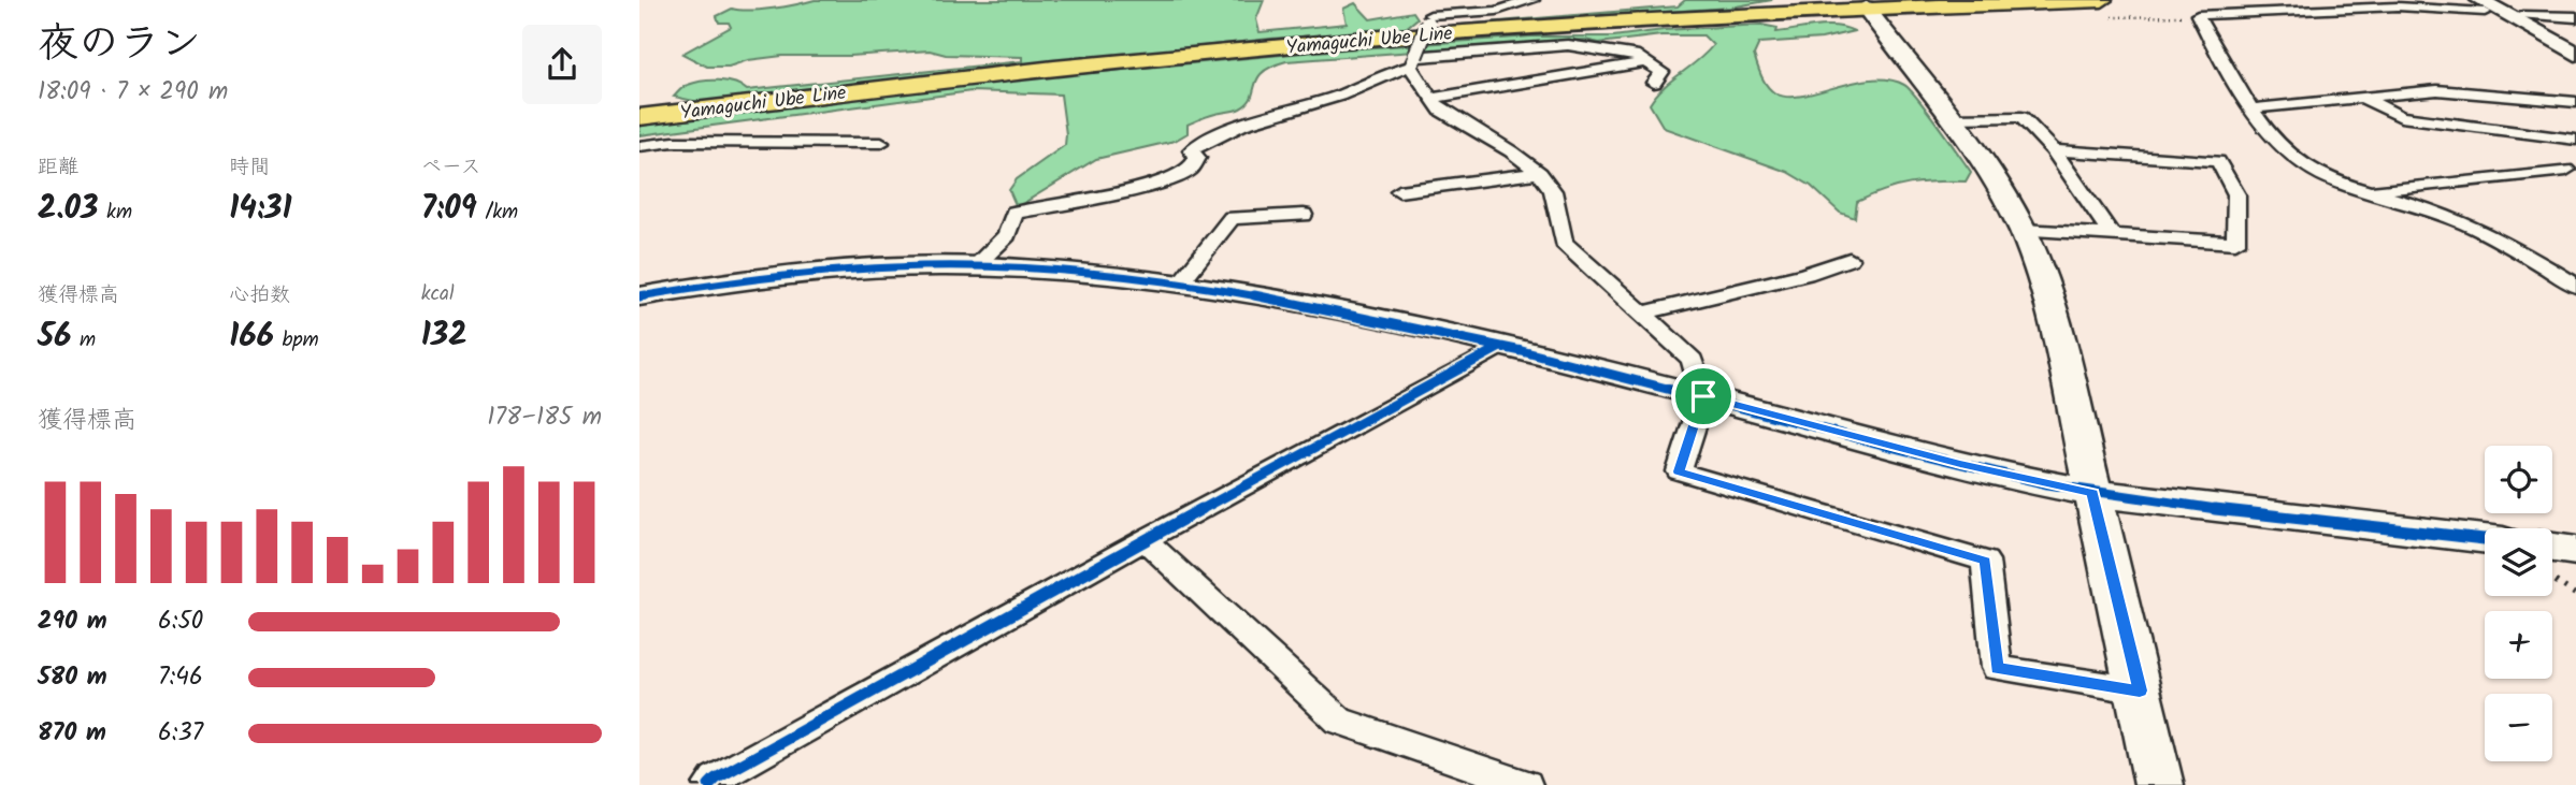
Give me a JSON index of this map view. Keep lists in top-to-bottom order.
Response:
{
  "streets": {
    "main road": ["Yamaguchi Ube Line"]
  },
  "page": {
    "heading": ["夜のラン", "18:09 · 7 × 290 m"],
    "stats": [
      ["距離", "2.03 km"],
      ["時間", "14:31"],
      ["ペース", "7:09 /km"],
      ["獲得標高", "56 m"],
      ["心拍数", "166 bpm"],
      ["kcal", "132"]
    ],
    "chart": ["獲得標高", "178–185 m"],
    "map_buttons": ["+", "−"],
    "list": [
      {
        "name": "290 m",
        "note": "6:50"
      },
      {
        "name": "580 m",
        "note": "7:46"
      },
      {
        "name": "870 m",
        "note": "6:37"
      }
    ]
  }
}
